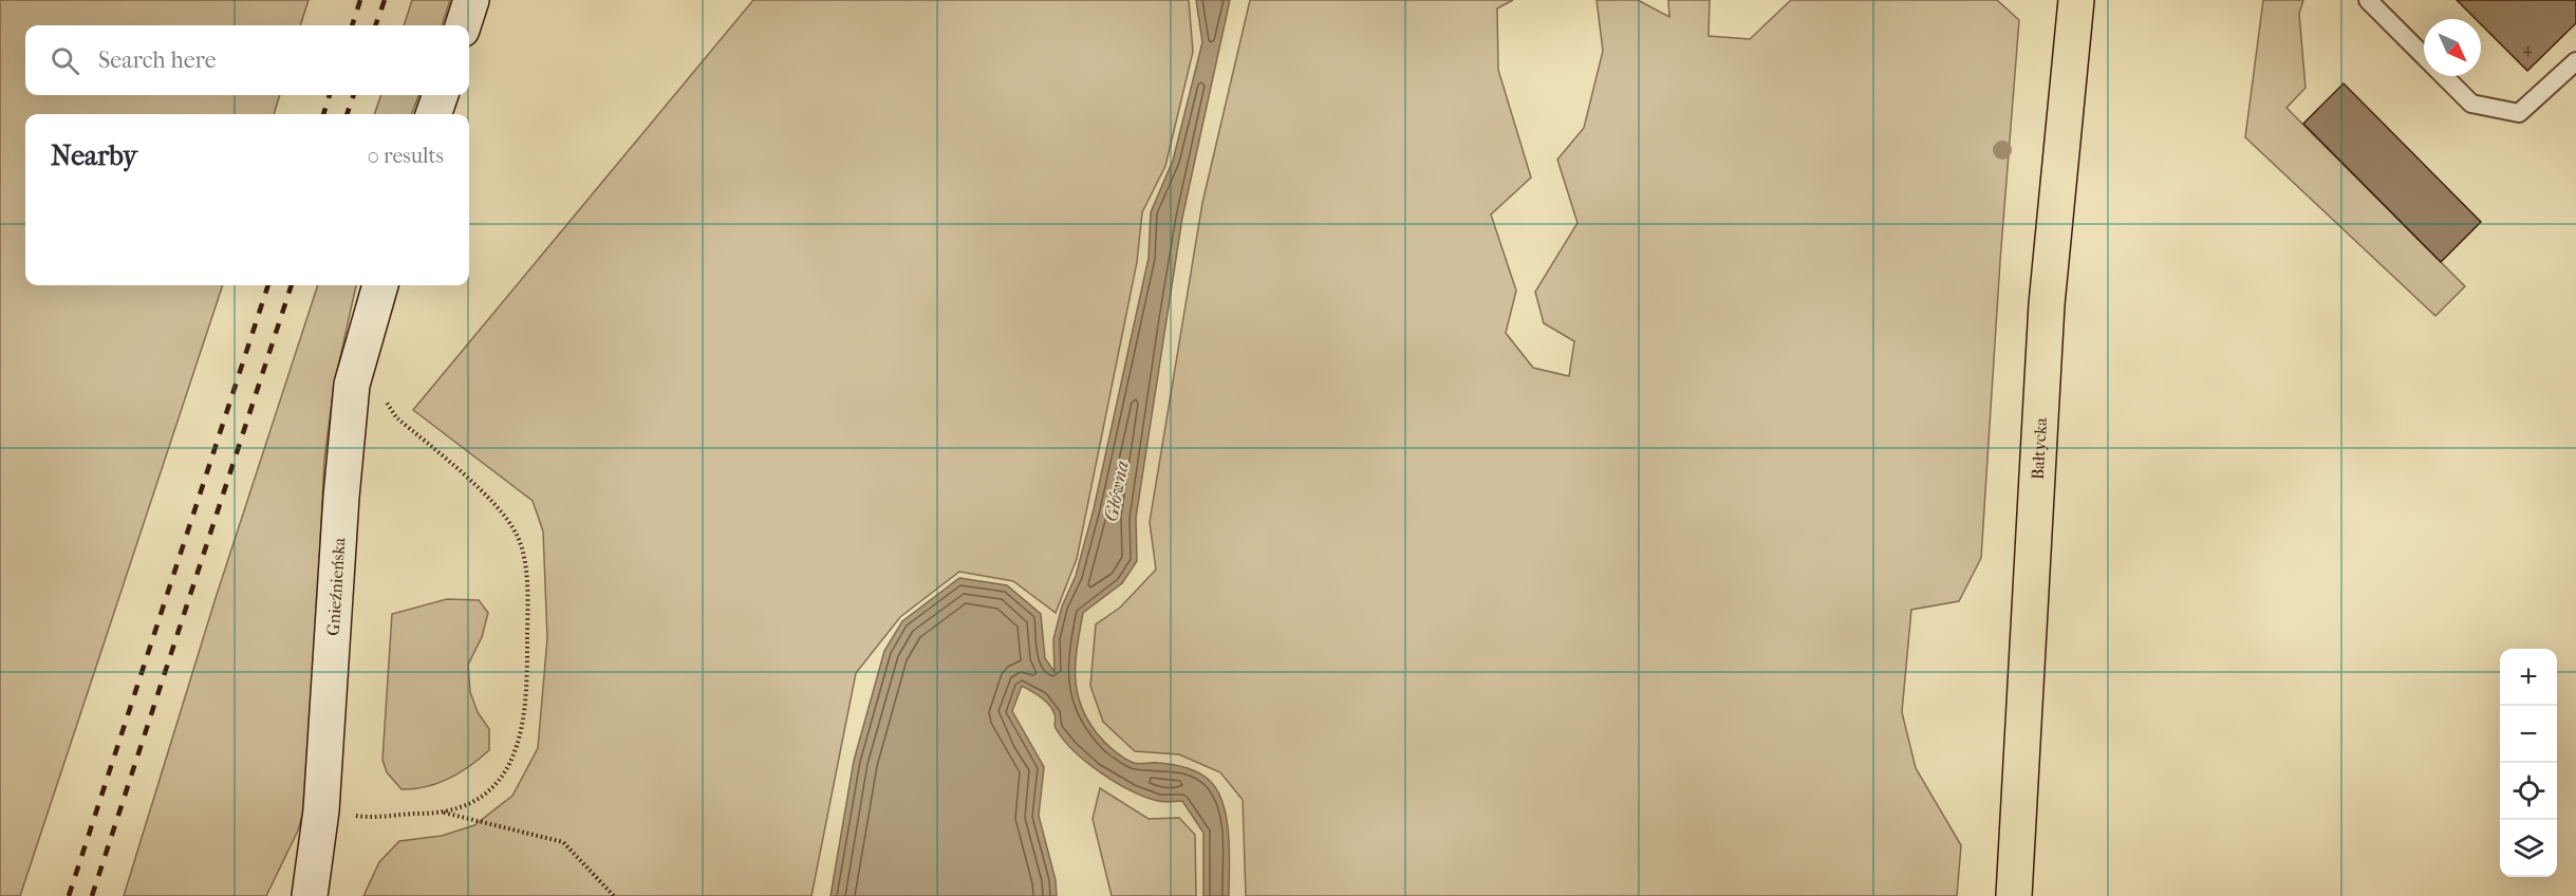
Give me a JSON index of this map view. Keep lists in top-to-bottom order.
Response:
{
  "streets": {
    "main road": ["Bałtycka"],
    "street": ["Gnieźnieńska"]
  },
  "water": ["Główna"],
  "house_numbers": ["4"],
  "north": "bottom right",
  "page": {
    "search": "Search here",
    "heading": ["Nearby", "0 results"],
    "map_buttons": ["+", "−"]
  }
}
